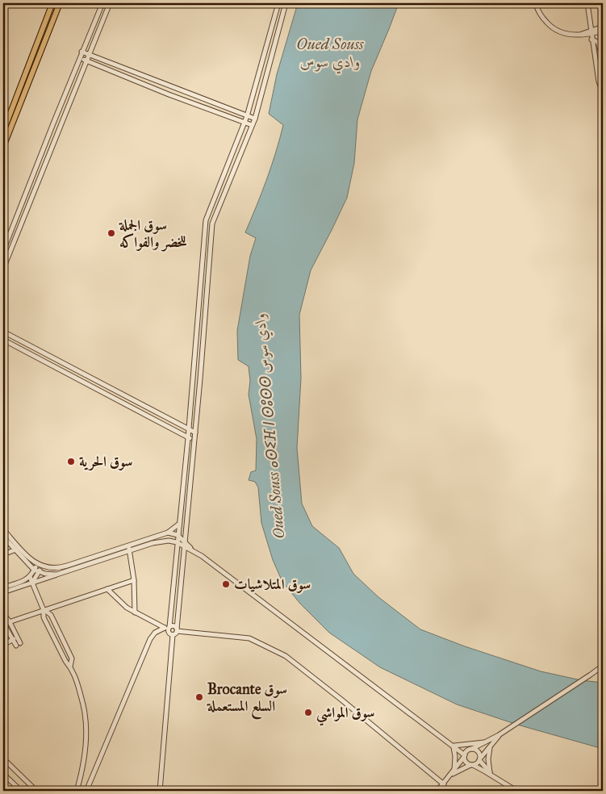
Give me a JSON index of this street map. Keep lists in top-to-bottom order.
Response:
{
  "water": ["Oued Souss وادي سوس", "Oued Souss ⴰⵙⵉⴼ ⵏ ⵙⵓⵙⵙ وادي سوس"],
  "places": [
    "سوق الجملة للخضر والفواكه",
    "سوق الحرية",
    "سوق المتلاشيات",
    "Brocante سوق السلع المستعملة",
    "سوق المواشي"
  ]
}
